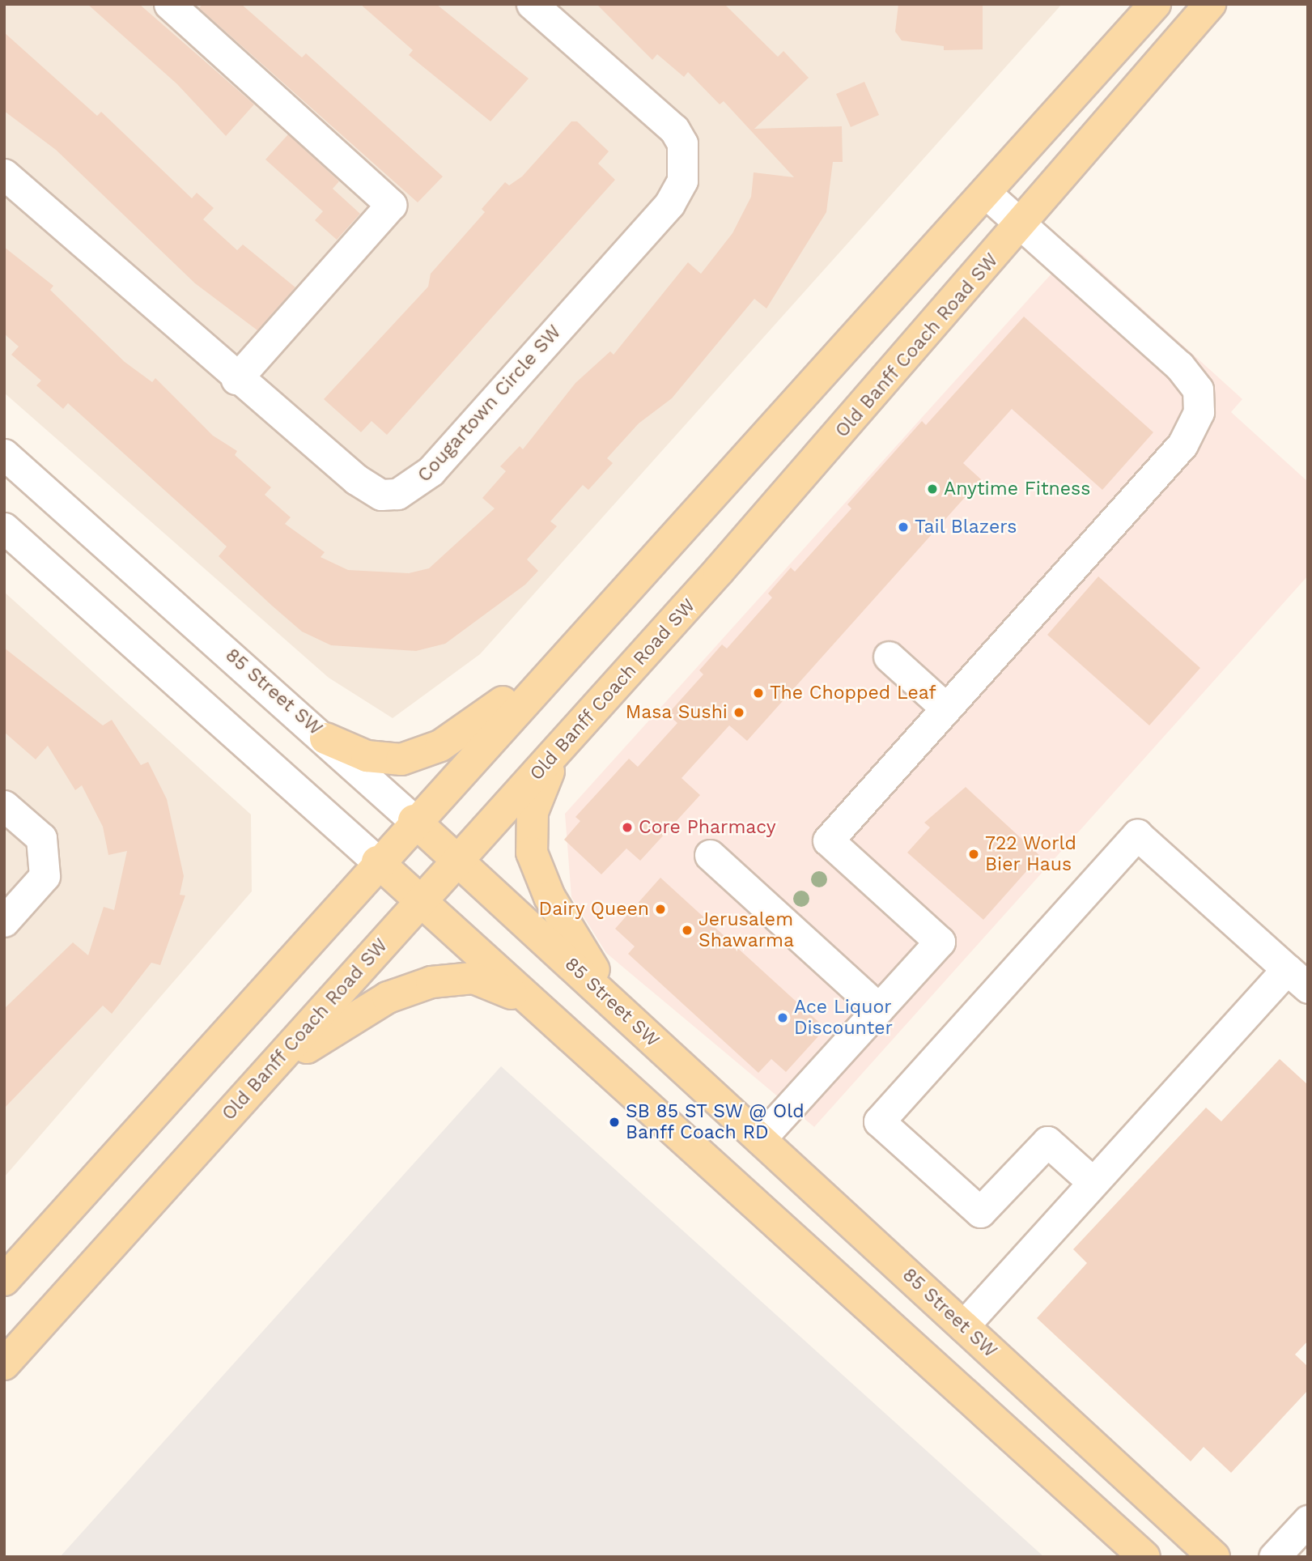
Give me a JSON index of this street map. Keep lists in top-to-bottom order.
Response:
{
  "streets": {
    "main road": ["Old Banff Coach Road SW", "85 Street SW"],
    "street": ["Cougartown Circle SW"]
  },
  "crossings": [
    ["Old Banff Coach Road SW", "85 Street SW"]
  ],
  "places": [
    "Anytime Fitness",
    "Tail Blazers",
    "The Chopped Leaf",
    "Masa Sushi",
    "Core Pharmacy",
    "722 World Bier Haus",
    "Dairy Queen",
    "Jerusalem Shawarma",
    "Ace Liquor Discounter",
    "SB 85 ST SW @ Old Banff Coach RD"
  ]
}
